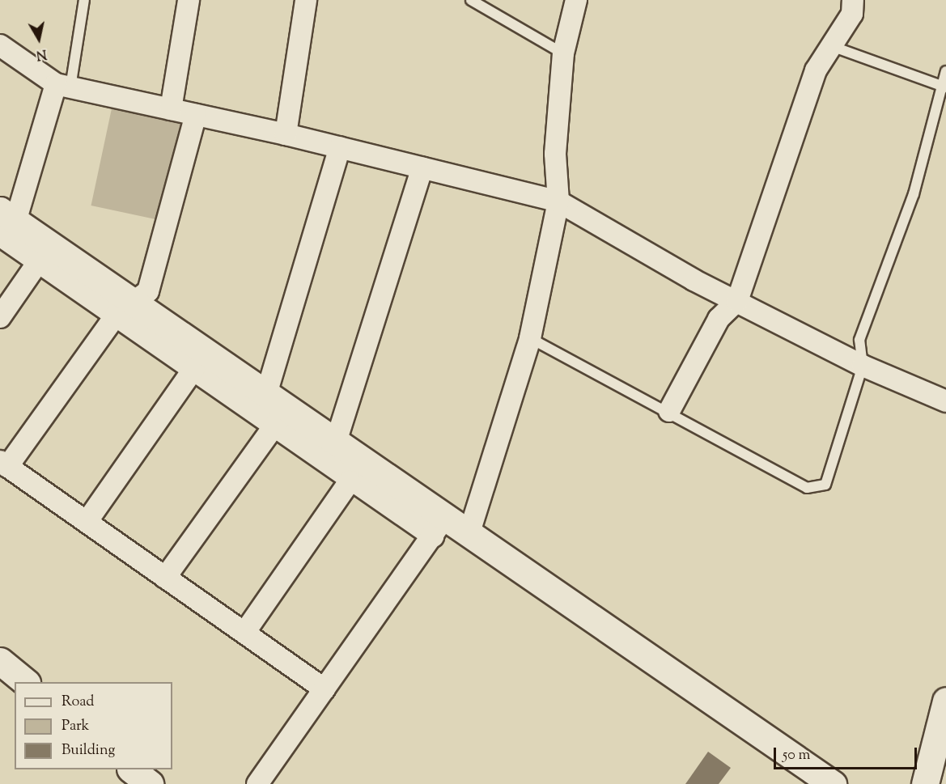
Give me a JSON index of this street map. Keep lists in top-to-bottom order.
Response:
{
  "legend": ["Road", "Park", "Building"],
  "scale_bar": "50 m",
  "north": "bottom"
}
